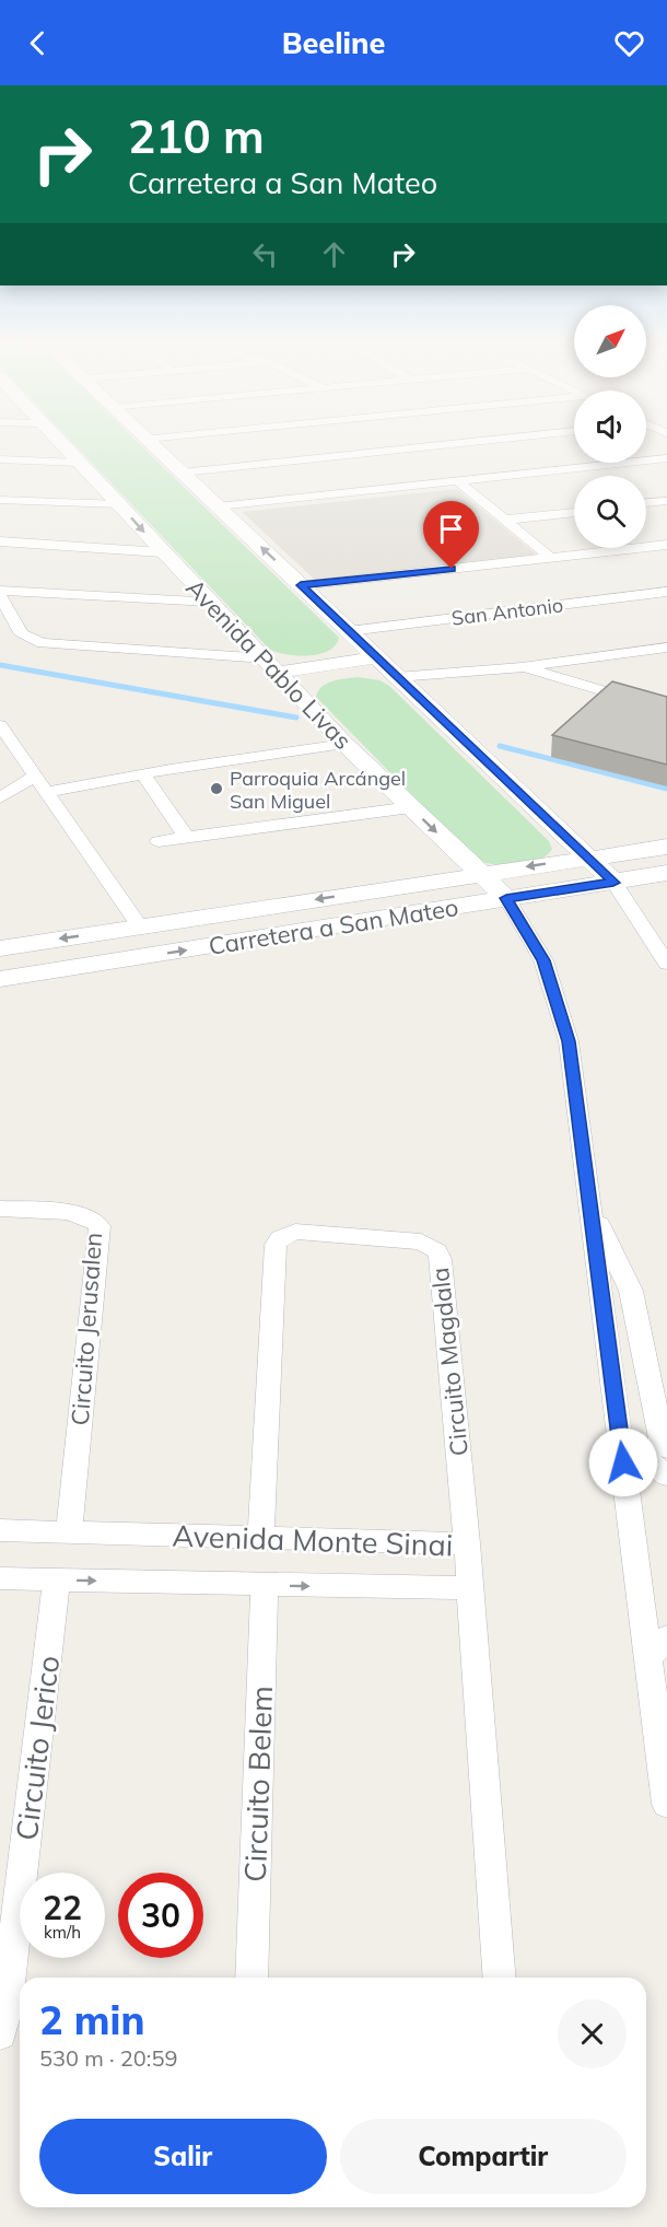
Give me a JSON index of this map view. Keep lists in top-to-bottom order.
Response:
{
  "streets": {
    "street": [
      "San Antonio",
      "Avenida Pablo Livas",
      "Carretera a San Mateo",
      "Circuito Jerusalen",
      "Circuito Magdala",
      "Avenida Monte Sinai",
      "Circuito Jerico",
      "Circuito Belem"
    ]
  },
  "crossings": [
    ["Avenida Pablo Livas", "Carretera a San Mateo"],
    ["Circuito Jerusalen", "Avenida Monte Sinai"],
    ["Circuito Magdala", "Avenida Monte Sinai"],
    ["Avenida Monte Sinai", "Circuito Jerico"],
    ["Avenida Monte Sinai", "Circuito Belem"]
  ],
  "places": ["Parroquia Arcángel San Miguel"],
  "north": "top right",
  "page": {
    "header": "Beeline",
    "turn": ["210 m", "Carretera a San Mateo"],
    "speed": "22 km/h",
    "limit": "30",
    "heading": ["2 min", "530 m · 20:59"],
    "buttons": ["Salir", "Compartir"]
  }
}
